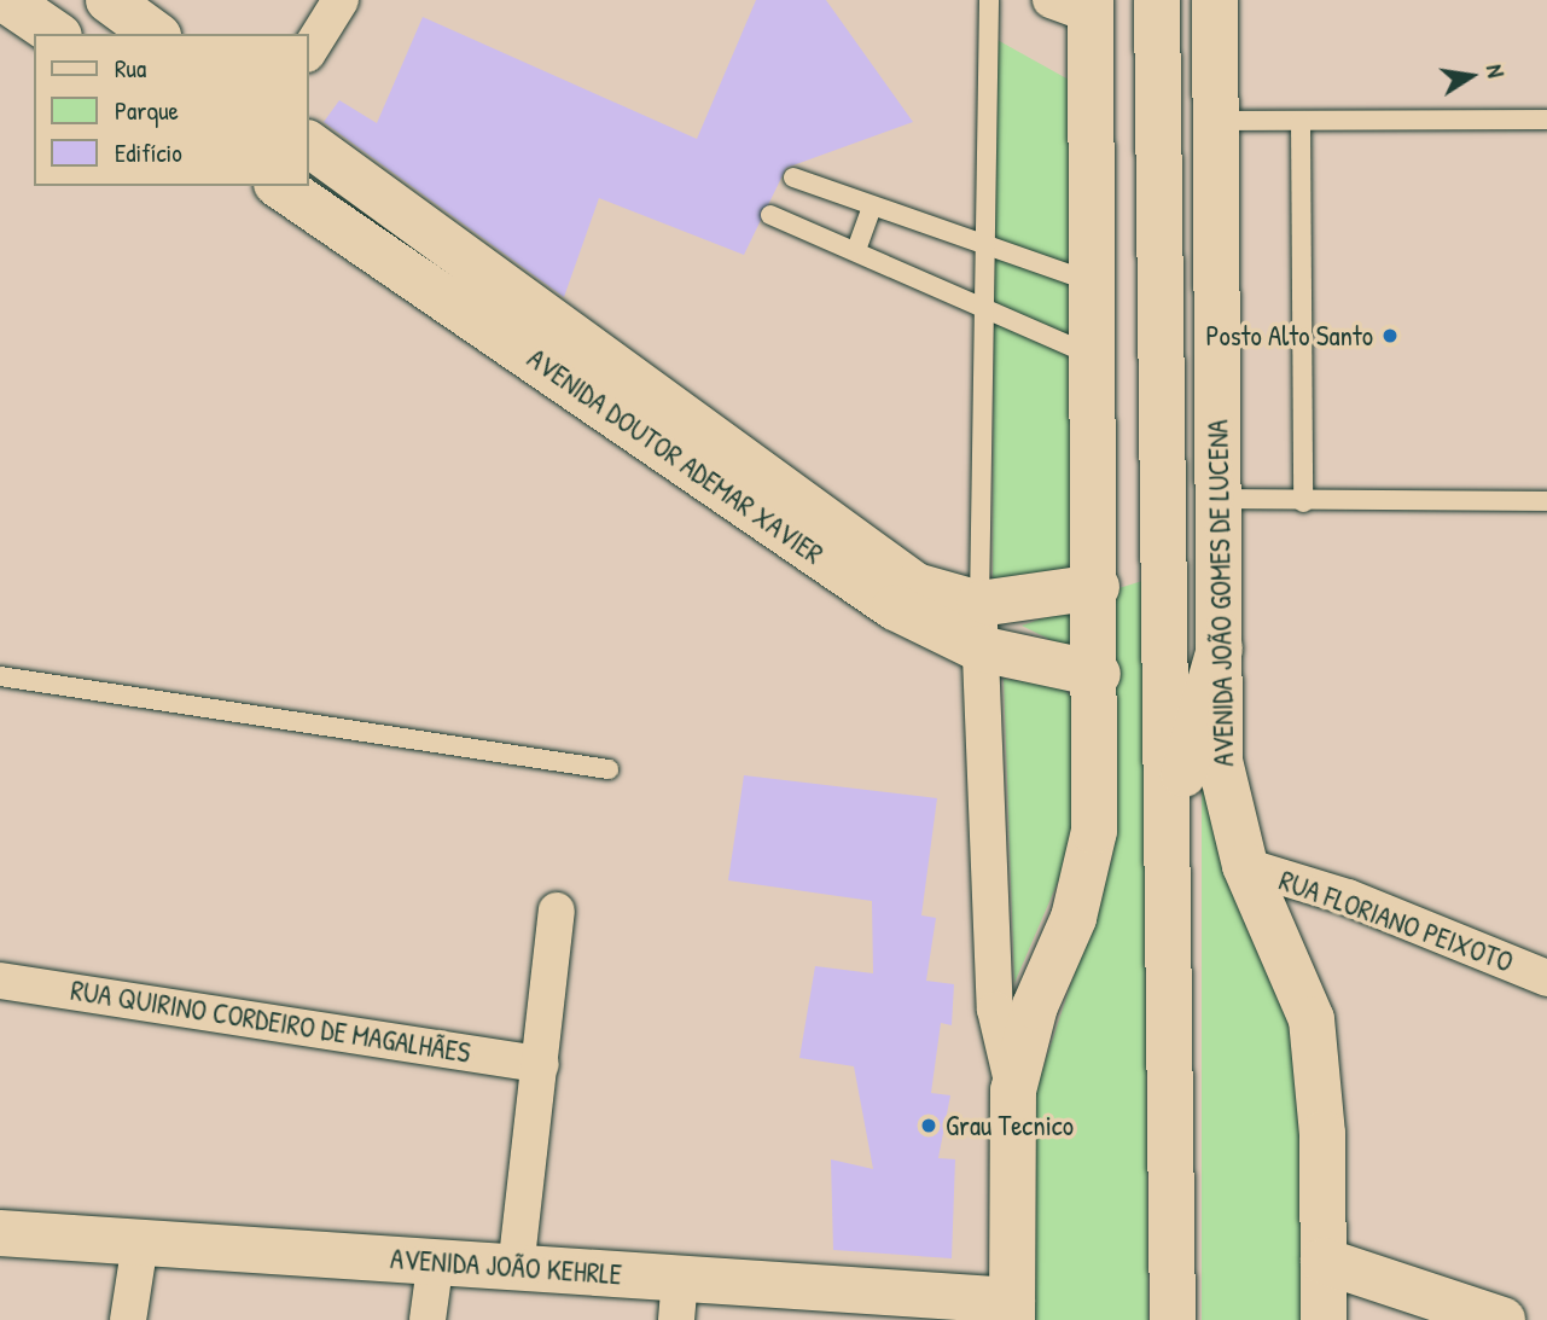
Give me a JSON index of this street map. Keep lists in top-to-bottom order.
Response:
{
  "streets": {
    "main road": ["AVENIDA DOUTOR ADEMAR XAVIER", "AVENIDA JOÃO GOMES DE LUCENA", "AVENIDA JOÃO KEHRLE"],
    "street": ["RUA FLORIANO PEIXOTO", "RUA QUIRINO CORDEIRO DE MAGALHÃES"]
  },
  "crossings": [
    ["AVENIDA JOÃO GOMES DE LUCENA", "RUA FLORIANO PEIXOTO"]
  ],
  "places": ["Posto Alto Santo", "Grau Tecnico"],
  "legend": ["Rua", "Parque", "Edifício"],
  "north": "right"
}
